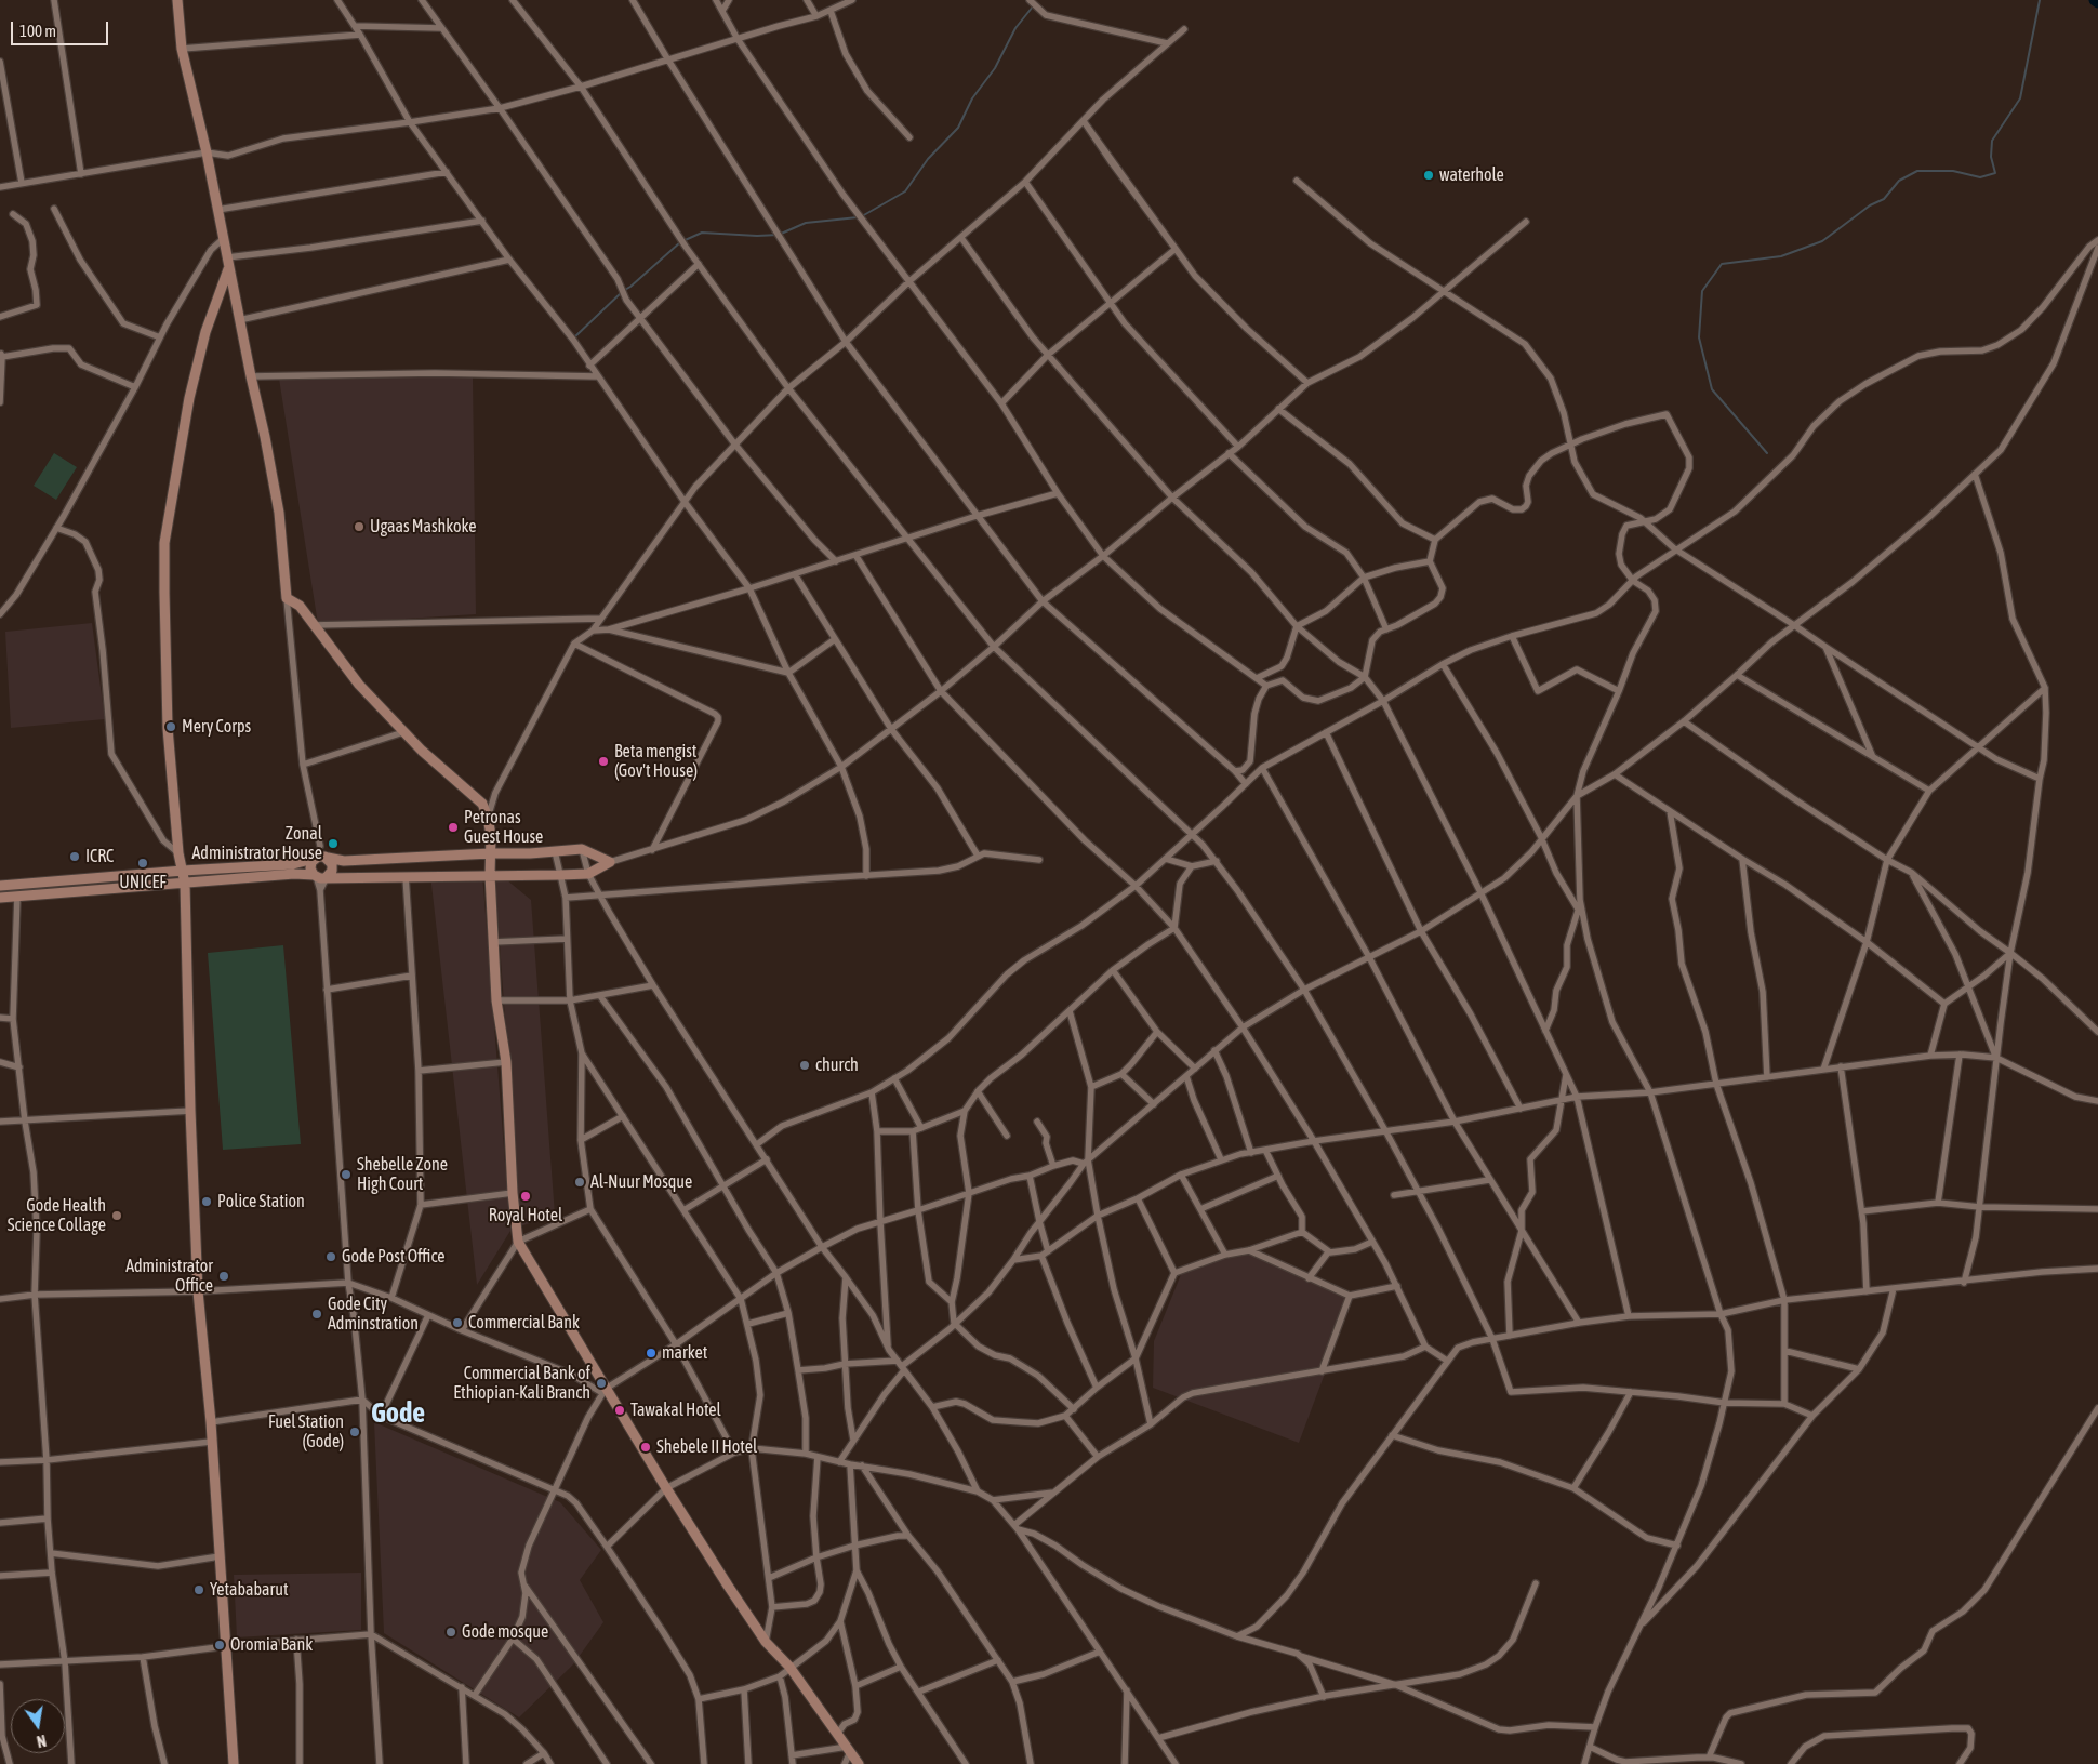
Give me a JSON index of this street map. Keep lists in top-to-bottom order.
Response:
{
  "districts": ["Gode"],
  "places": [
    "waterhole",
    "Ugaas Mashkoke",
    "Mery Corps",
    "Beta mengist (Gov't House)",
    "Petronas Guest House",
    "Zonal Administrator House",
    "ICRC",
    "UNICEF",
    "church",
    "Shebelle Zone High Court",
    "Al-Nuur Mosque",
    "Royal Hotel",
    "Police Station",
    "Gode Health Science Collage",
    "Gode Post Office",
    "Administrator Office",
    "Gode City Adminstration",
    "Commercial Bank",
    "market",
    "Commercial Bank of Ethiopian-Kali Branch",
    "Tawakal Hotel",
    "Fuel Station (Gode)",
    "Shebele II Hotel",
    "Yetababarut",
    "Gode mosque",
    "Oromia Bank"
  ],
  "scale_bar": "100 m",
  "north": "bottom"
}
